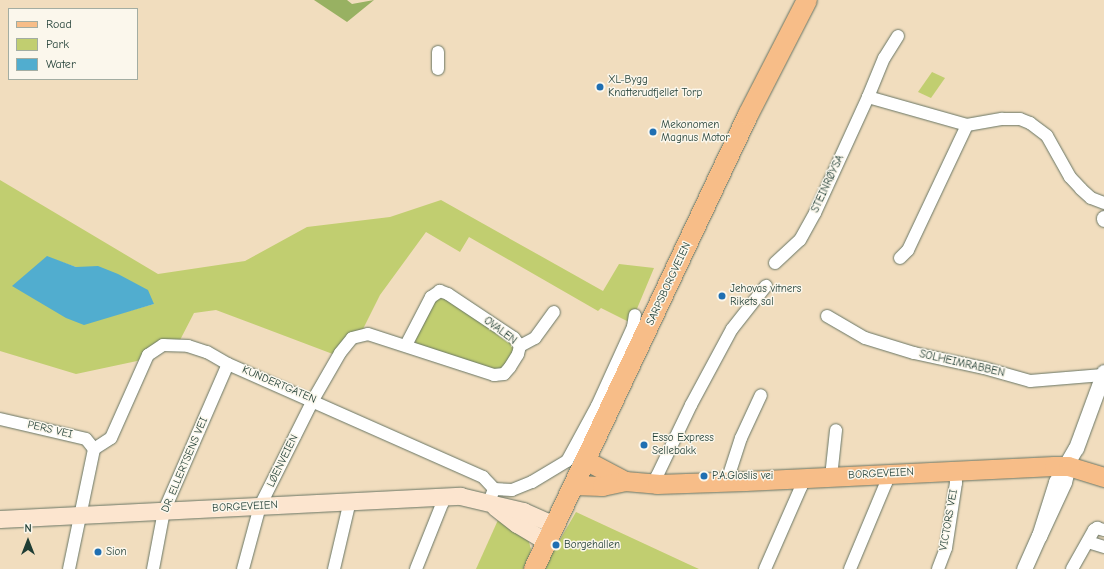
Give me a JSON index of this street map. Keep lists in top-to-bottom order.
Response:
{
  "streets": {
    "highway": ["SARPSBORGVEIEN"],
    "main road": ["BORGEVEIEN"],
    "street": [
      "STEINRØYSA",
      "OVALEN",
      "SOLHEIMRABBEN",
      "KUNDERTGATEN",
      "PERS VEI",
      "LØENVEIEN",
      "DR. ELLERTSENS VEI",
      "VICTORS VEI"
    ]
  },
  "crossings": [
    ["SARPSBORGVEIEN", "BORGEVEIEN"],
    ["OVALEN", "KUNDERTGATEN"],
    ["OVALEN", "LØENVEIEN"],
    ["KUNDERTGATEN", "PERS VEI"],
    ["KUNDERTGATEN", "LØENVEIEN"],
    ["KUNDERTGATEN", "DR. ELLERTSENS VEI"],
    ["KUNDERTGATEN", "BORGEVEIEN"],
    ["LØENVEIEN", "BORGEVEIEN"],
    ["DR. ELLERTSENS VEI", "BORGEVEIEN"],
    ["BORGEVEIEN", "VICTORS VEI"]
  ],
  "places": [
    "XL-Bygg Knatterudfjellet Torp",
    "Mekonomen Magnus Motor",
    "Jehovas vitners Rikets sal",
    "Esso Express Sellebakk",
    "P.A.Gloslis vei",
    "Borgehallen",
    "Sion"
  ],
  "legend": ["Road", "Park", "Water"],
  "north": "top"
}
